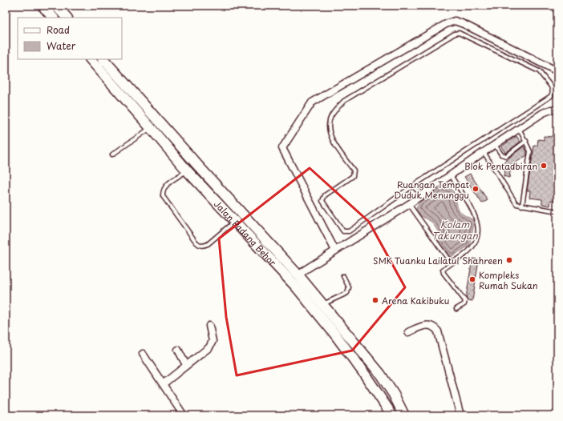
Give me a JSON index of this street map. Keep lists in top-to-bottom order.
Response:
{
  "streets": {
    "main road": ["Jalan Padang Behor"]
  },
  "water": ["Kolam Takungan"],
  "places": [
    "Blok Pentadbiran",
    "Ruangan Tempat Duduk Menunggu",
    "SMK Tuanku Lailatul Shahreen",
    "Kompleks Rumah Sukan",
    "Arena Kakibuku"
  ],
  "legend": ["Road", "Water"]
}
